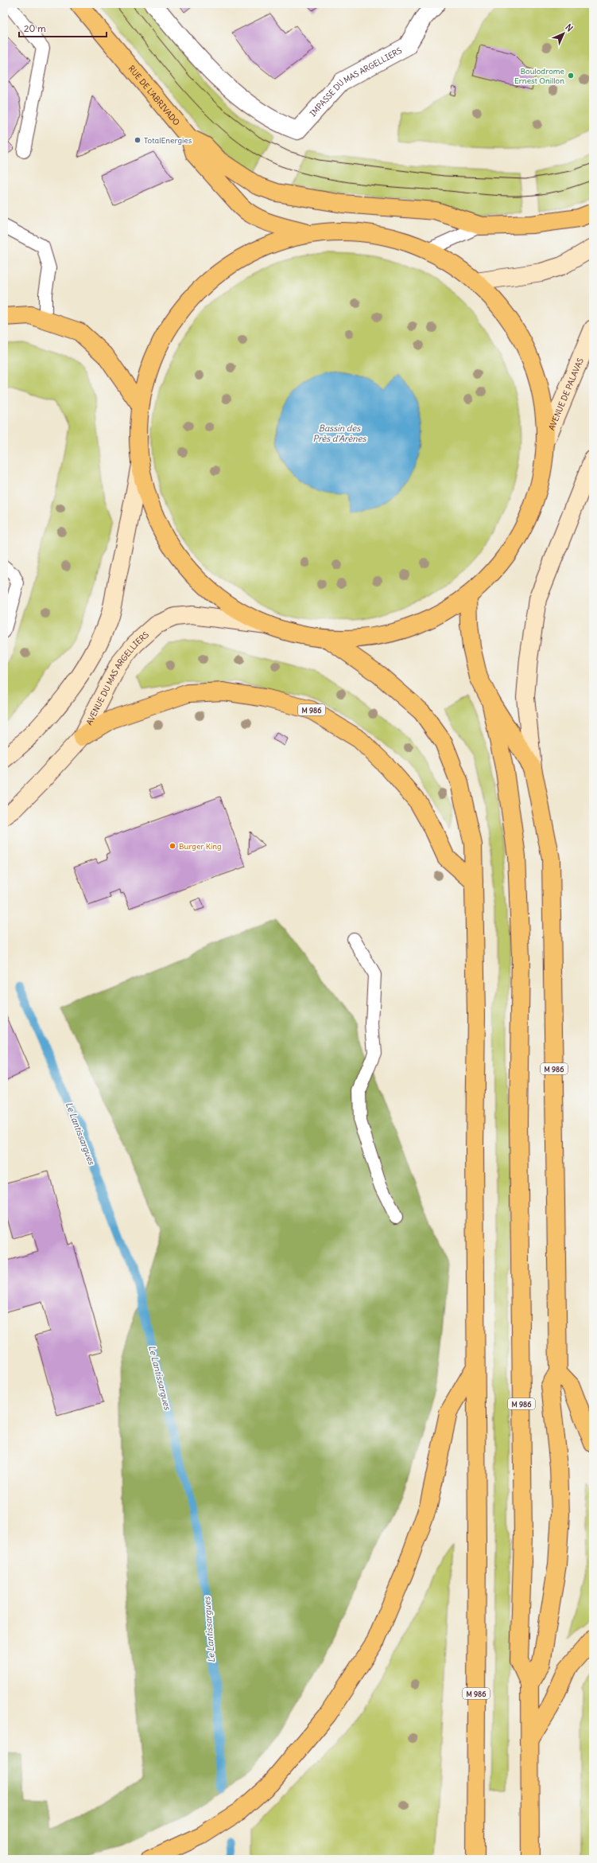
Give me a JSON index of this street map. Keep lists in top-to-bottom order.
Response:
{
  "streets": {
    "main road": [
      "RUE DE L'ABRIVADO",
      "AVENUE DE PALAVAS",
      "AVENUE DU MAS ARGELLIERS",
      "M 986"
    ],
    "street": ["IMPASSE DU MAS ARGELLIERS"]
  },
  "crossings": [
    ["AVENUE DU MAS ARGELLIERS", "M 986"]
  ],
  "water": ["Bassin des Près d'Arènes", "Le Lantissargues"],
  "places": ["Boulodrome Ernest Onillon", "TotalEnergies", "Burger King"],
  "scale_bar": "20 m",
  "north": "top right"
}
